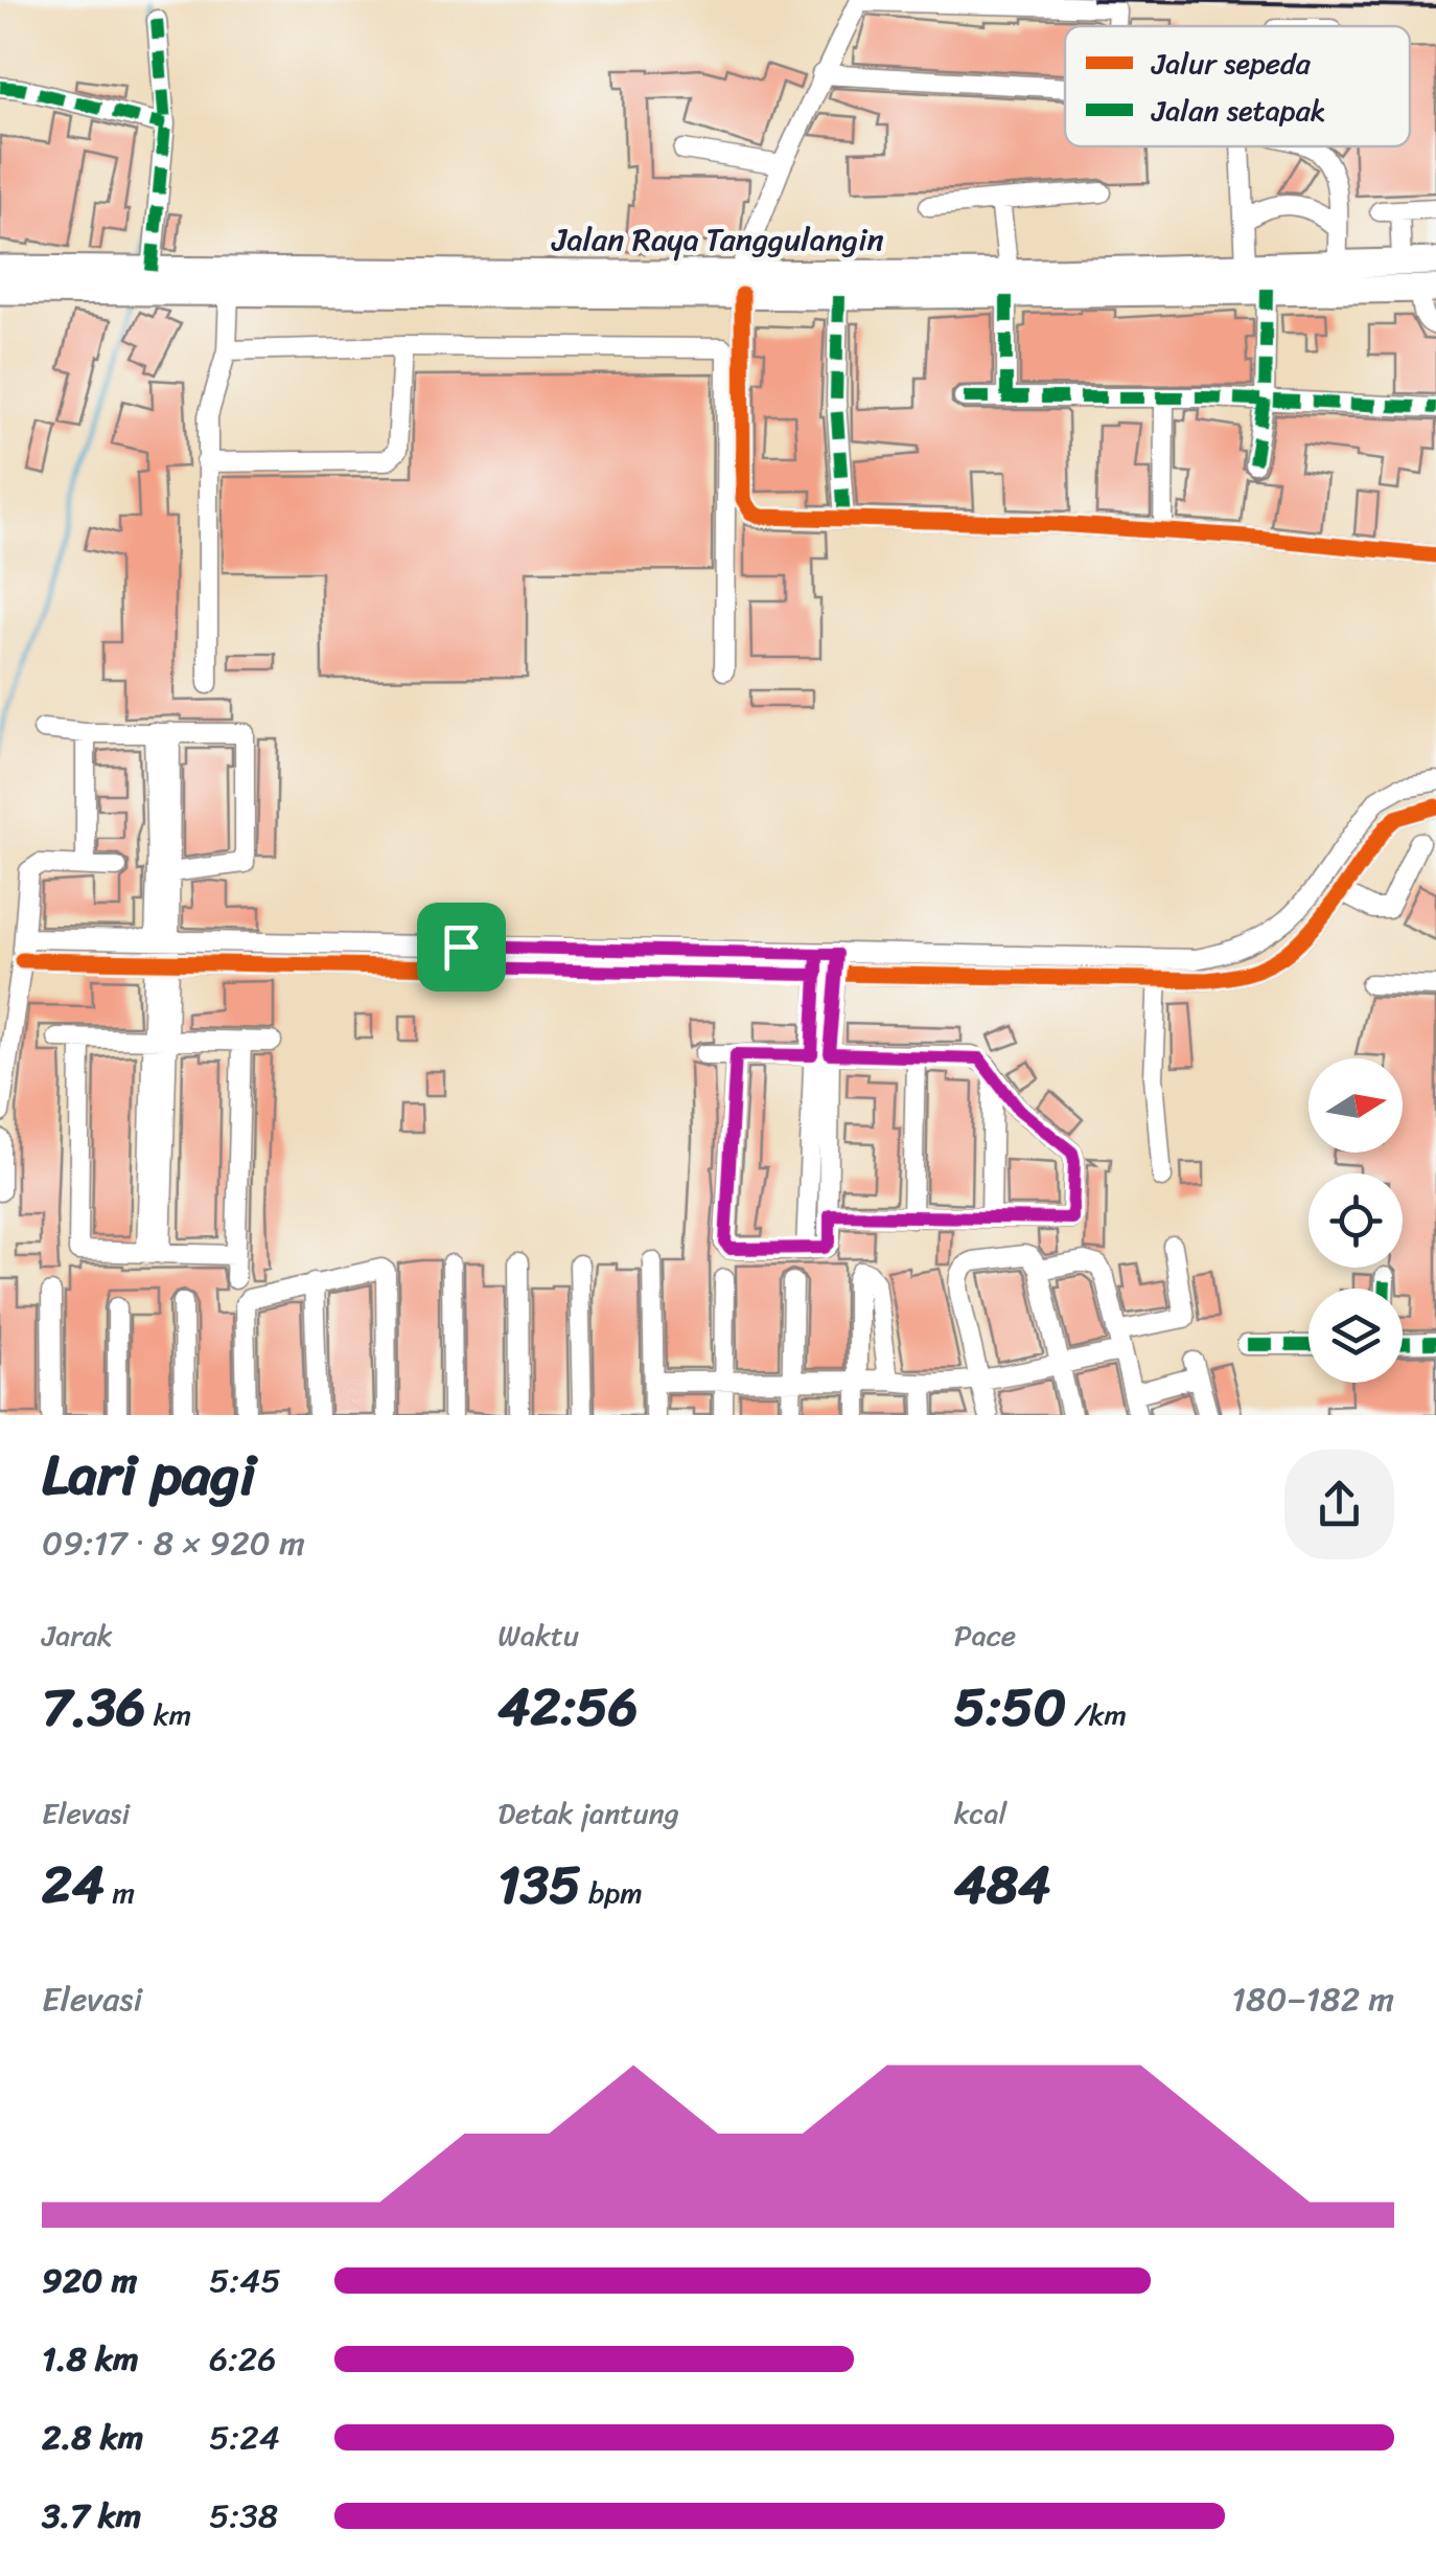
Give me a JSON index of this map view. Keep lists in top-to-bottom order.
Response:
{
  "streets": {
    "highway": ["Jalan Raya Tanggulangin"]
  },
  "legend": ["Jalur sepeda", "Jalan setapak"],
  "north": "right",
  "page": {
    "heading": ["Lari pagi", "09:17 · 8 × 920 m"],
    "stats": [
      ["Jarak", "7.36 km"],
      ["Waktu", "42:56"],
      ["Pace", "5:50 /km"],
      ["Elevasi", "24 m"],
      ["Detak jantung", "135 bpm"],
      ["kcal", "484"]
    ],
    "chart": ["Elevasi", "180–182 m"],
    "list": [
      {
        "name": "920 m",
        "note": "5:45"
      },
      {
        "name": "1.8 km",
        "note": "6:26"
      },
      {
        "name": "2.8 km",
        "note": "5:24"
      },
      {
        "name": "3.7 km",
        "note": "5:38"
      }
    ]
  }
}
